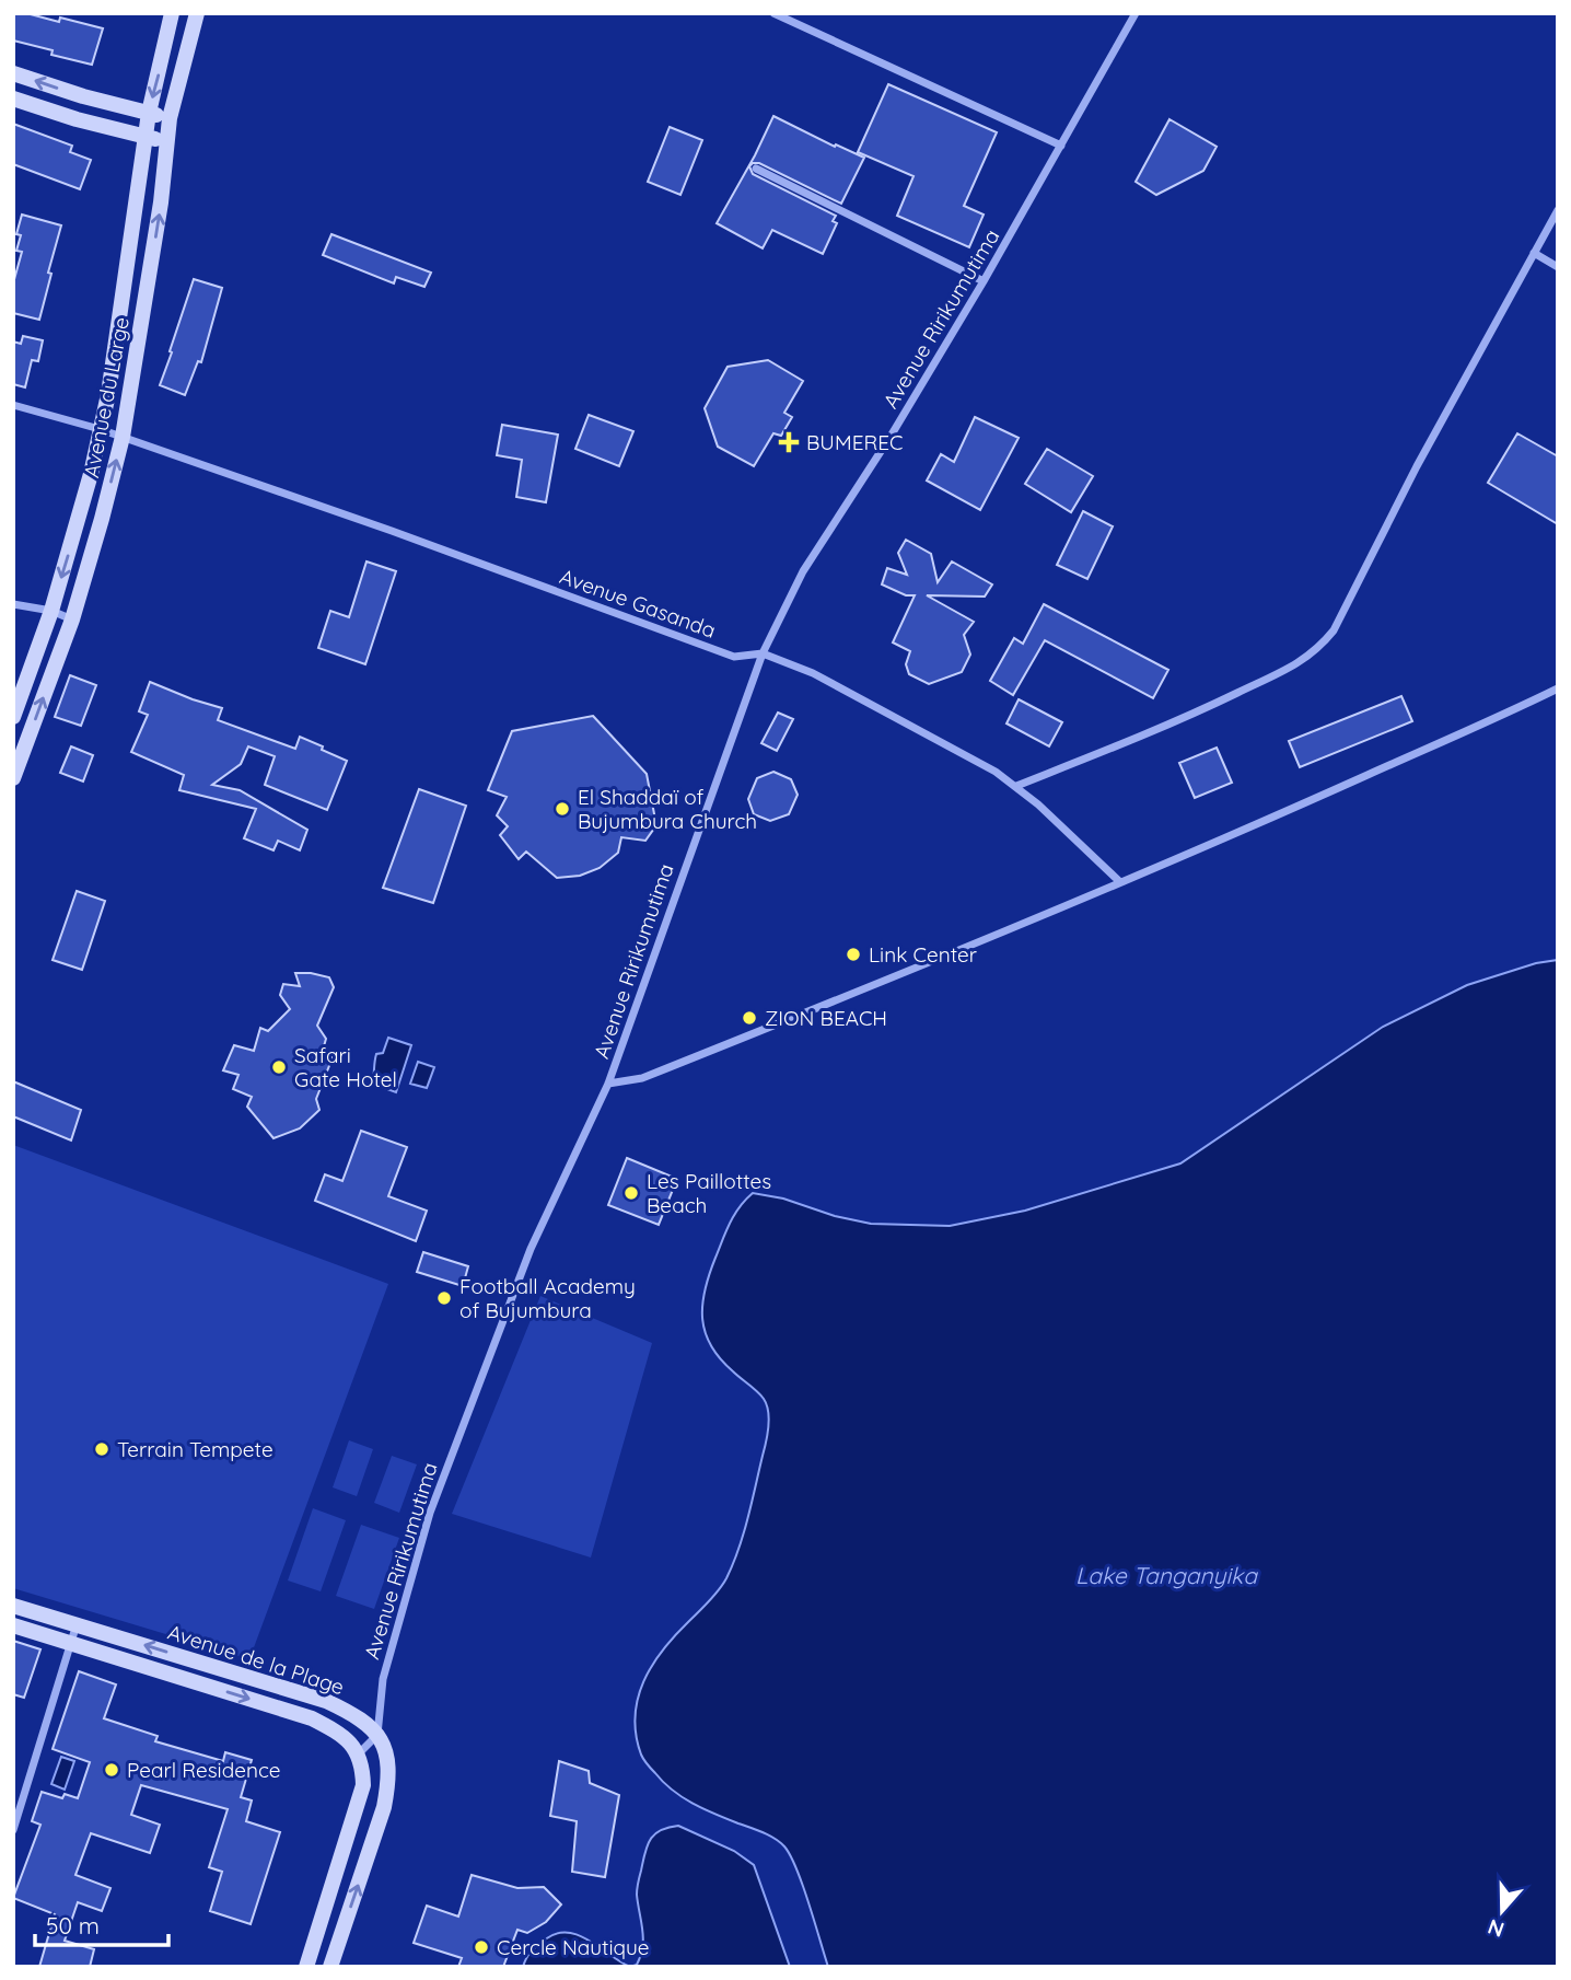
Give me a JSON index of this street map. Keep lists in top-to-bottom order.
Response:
{
  "streets": {
    "main road": ["Avenue du Large", "Avenue de la Plage"],
    "street": ["Avenue Ririkumutima", "Avenue Gasanda"]
  },
  "crossings": [
    ["Avenue Ririkumutima", "Avenue Gasanda"],
    ["Avenue Ririkumutima", "Avenue de la Plage"],
    ["Avenue du Large", "Avenue Gasanda"]
  ],
  "water": ["Lake Tanganyika"],
  "places": {
    "health": ["BUMEREC"],
    "other": [
      "El Shaddaï of Bujumbura Church",
      "Link Center",
      "ZION BEACH",
      "Safari Gate Hotel",
      "Les Paillottes Beach",
      "Football Academy of Bujumbura",
      "Terrain Tempete",
      "Pearl Residence",
      "Cercle Nautique"
    ]
  },
  "scale_bar": "50 m",
  "north": "bottom"
}
